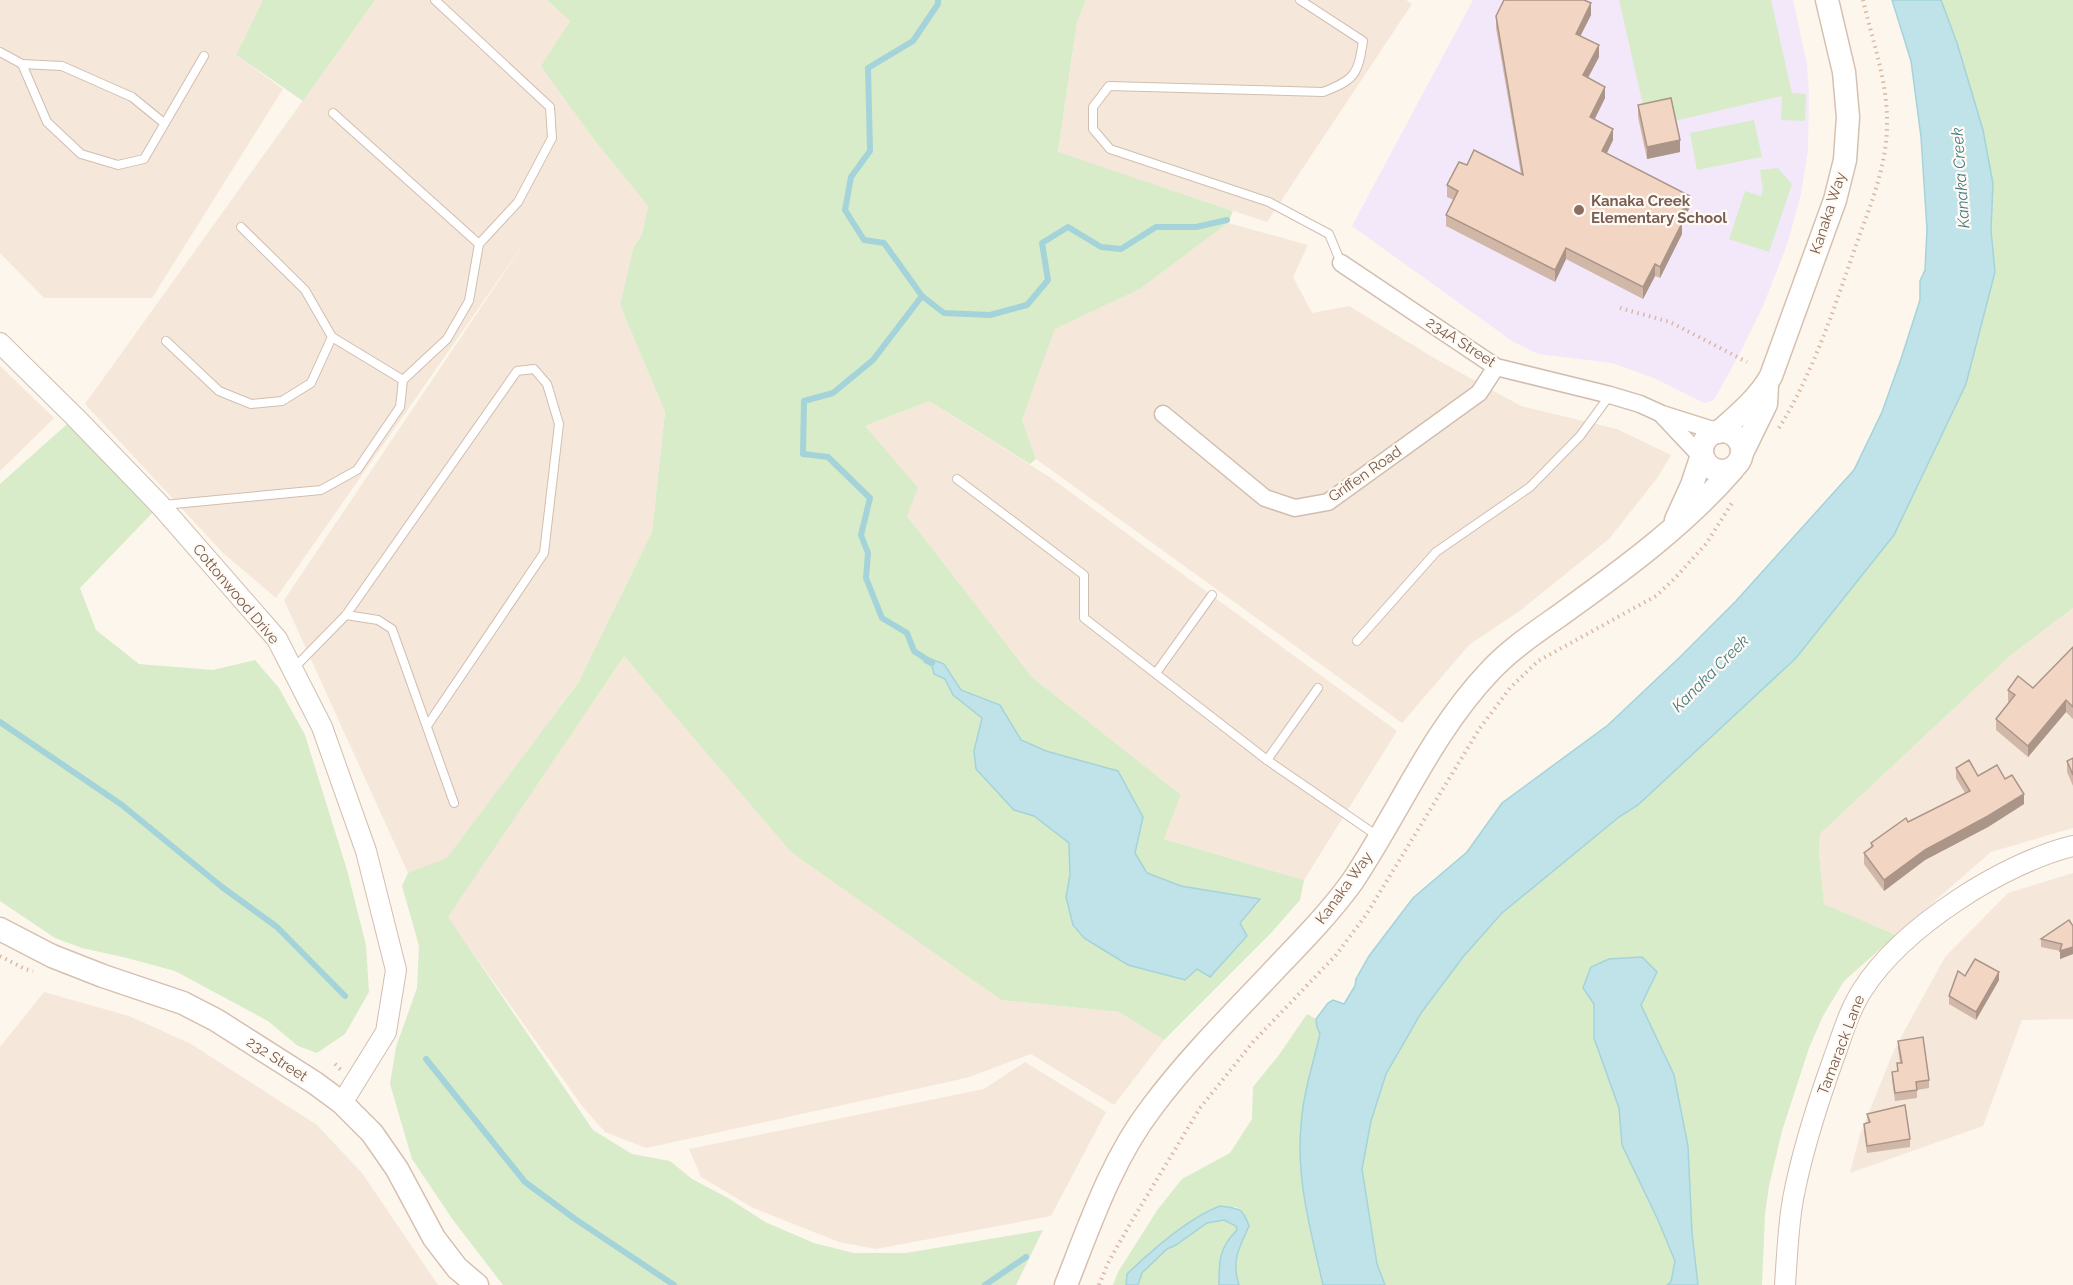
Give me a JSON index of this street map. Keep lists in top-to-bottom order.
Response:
{
  "streets": {
    "main road": ["Kanaka Way", "232 Street"],
    "street": [
      "234A Street",
      "Griffen Road",
      "Cottonwood Drive",
      "Tamarack Lane"
    ]
  },
  "crossings": [
    ["Kanaka Way", "234A Street"],
    ["234A Street", "Griffen Road"],
    ["Cottonwood Drive", "232 Street"]
  ],
  "water": ["Kanaka Creek"],
  "places": ["Kanaka Creek Elementary School"]
}
